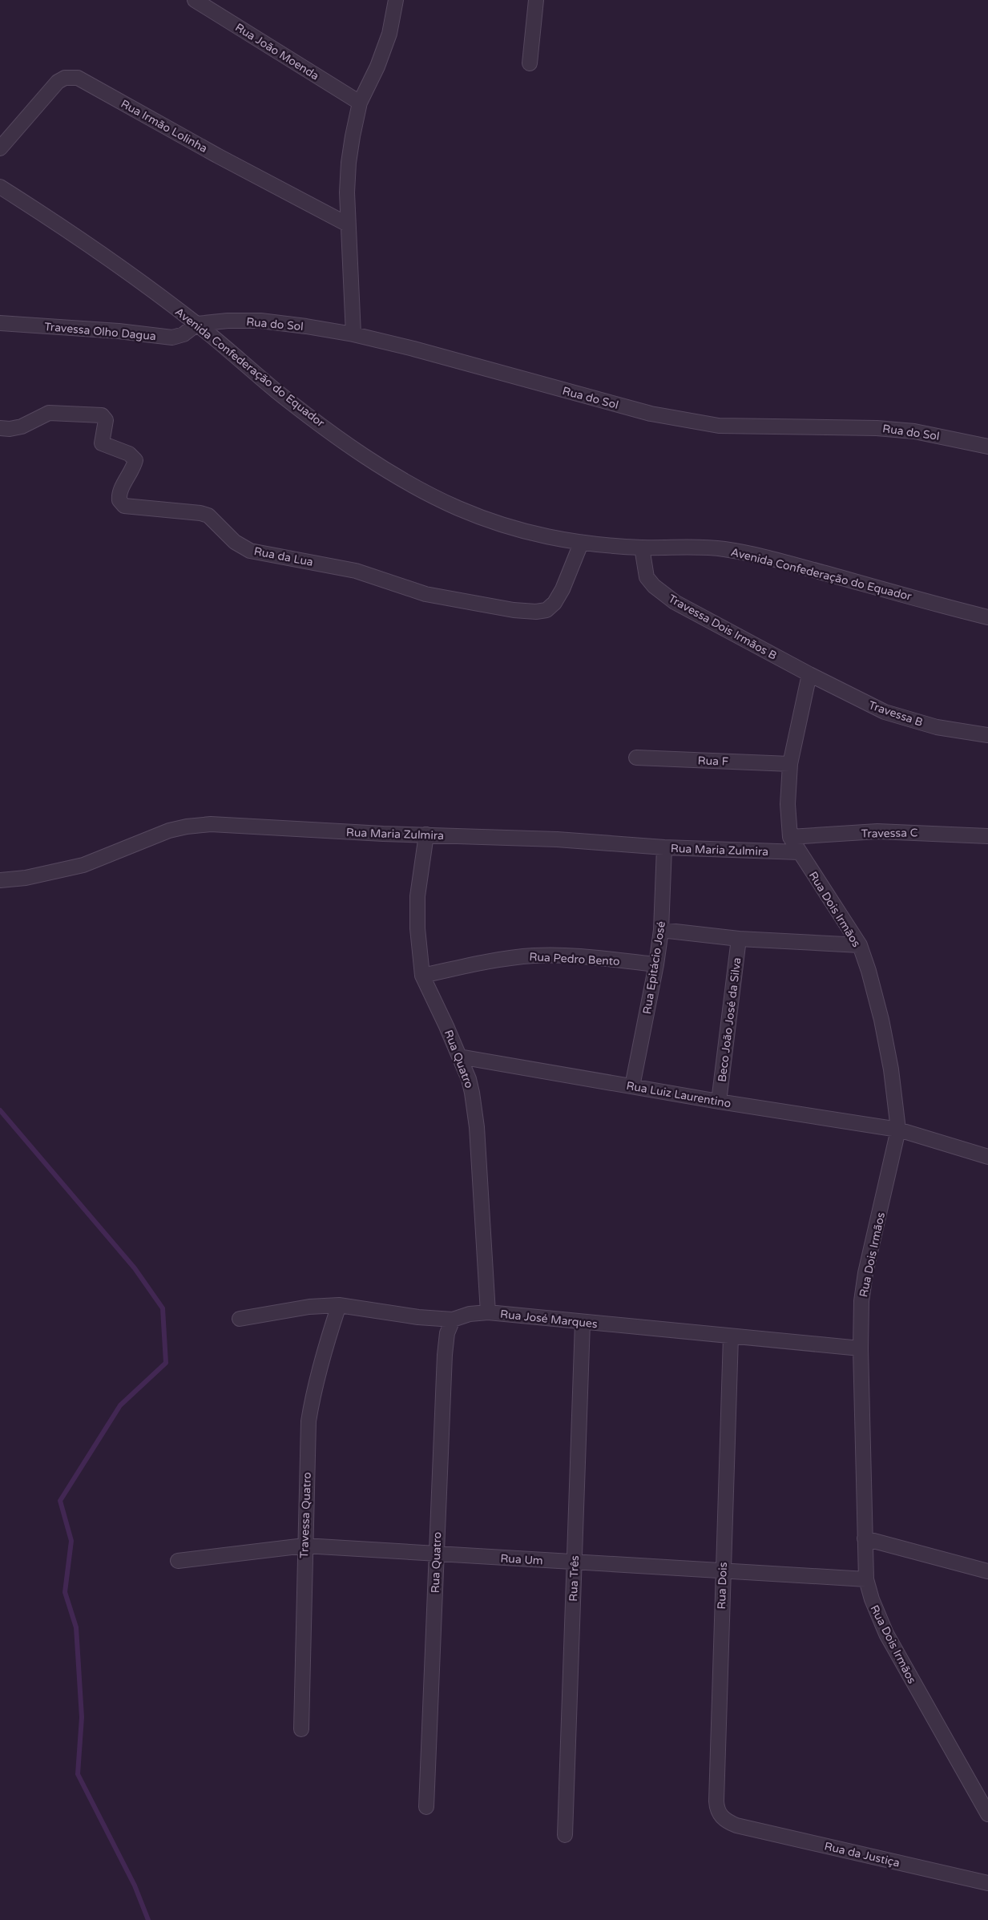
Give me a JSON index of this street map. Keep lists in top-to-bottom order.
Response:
{
  "streets": {
    "street": [
      "Rua João Moenda",
      "Rua Irmão Lolinha",
      "Rua do Sol",
      "Travessa Olho Dagua",
      "Avenida Confederação do Equador",
      "Rua da Lua",
      "Travessa Dois Irmãos B",
      "Travessa B",
      "Rua F",
      "Travessa C",
      "Rua Maria Zulmira",
      "Rua Dois Irmãos",
      "Rua Pedro Bento",
      "Rua Epitácio José",
      "Beco João José da Silva",
      "Rua Quatro",
      "Rua Luiz Laurentino",
      "Rua José Marques",
      "Travessa Quatro",
      "Rua Um",
      "Rua Três",
      "Rua Dois",
      "Rua da Justiça"
    ]
  },
  "crossings": [
    ["Rua do Sol", "Travessa Olho Dagua"],
    ["Rua do Sol", "Avenida Confederação do Equador"],
    ["Travessa Olho Dagua", "Avenida Confederação do Equador"],
    ["Avenida Confederação do Equador", "Rua da Lua"],
    ["Avenida Confederação do Equador", "Travessa Dois Irmãos B"],
    ["Travessa Dois Irmãos B", "Travessa B"],
    ["Travessa Dois Irmãos B", "Rua Dois Irmãos"],
    ["Travessa B", "Rua Dois Irmãos"],
    ["Rua F", "Rua Dois Irmãos"],
    ["Travessa C", "Rua Dois Irmãos"],
    ["Rua Maria Zulmira", "Rua Dois Irmãos"],
    ["Rua Maria Zulmira", "Rua Epitácio José"],
    ["Rua Maria Zulmira", "Rua Quatro"],
    ["Rua Dois Irmãos", "Rua Luiz Laurentino"],
    ["Rua Dois Irmãos", "Rua José Marques"],
    ["Rua Dois Irmãos", "Rua Um"],
    ["Rua Pedro Bento", "Rua Epitácio José"],
    ["Rua Pedro Bento", "Rua Quatro"],
    ["Rua Epitácio José", "Rua Luiz Laurentino"],
    ["Beco João José da Silva", "Rua Luiz Laurentino"],
    ["Rua Quatro", "Rua Luiz Laurentino"],
    ["Rua Quatro", "Rua José Marques"],
    ["Rua Quatro", "Rua Um"],
    ["Rua José Marques", "Travessa Quatro"],
    ["Rua José Marques", "Rua Três"],
    ["Rua José Marques", "Rua Dois"],
    ["Travessa Quatro", "Rua Um"],
    ["Rua Um", "Rua Três"],
    ["Rua Um", "Rua Dois"],
    ["Rua Dois", "Rua da Justiça"]
  ]
}
